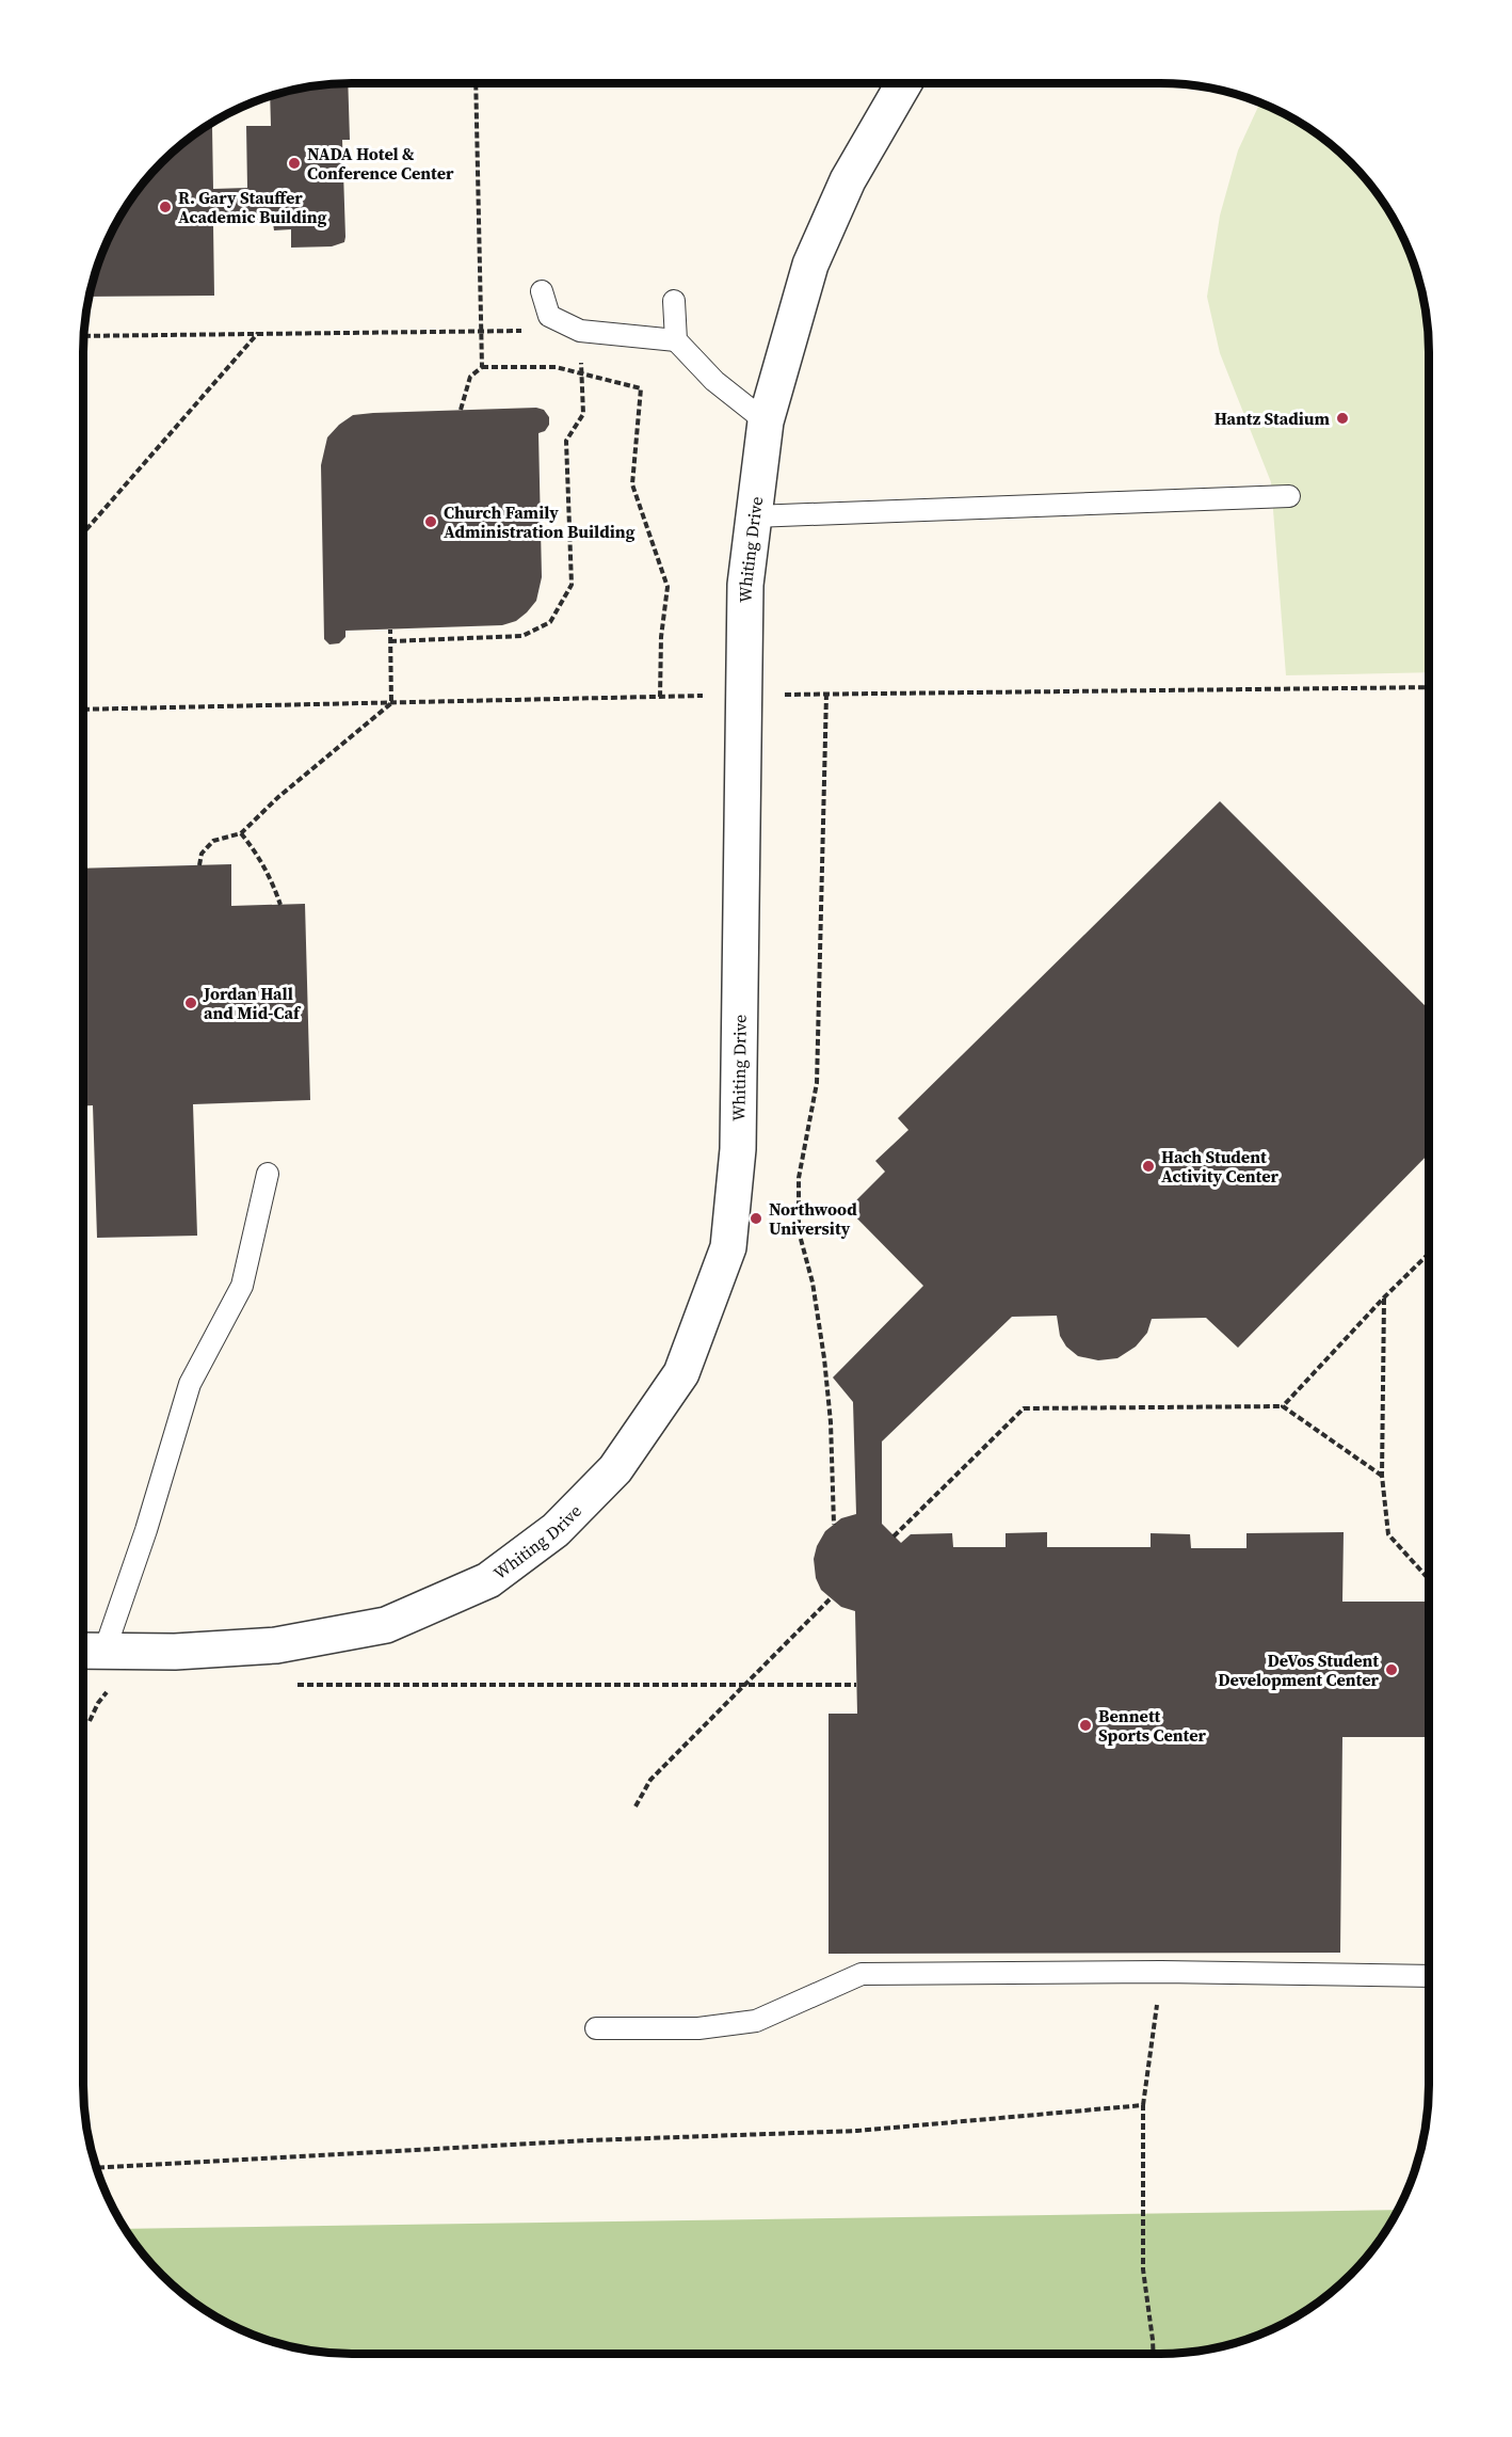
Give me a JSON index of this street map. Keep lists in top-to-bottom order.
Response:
{
  "streets": {
    "street": ["Whiting Drive"]
  },
  "places": [
    "NADA Hotel & Conference Center",
    "R. Gary Stauffer Academic Building",
    "Hantz Stadium",
    "Church Family Administration Building",
    "Jordan Hall and Mid-Caf",
    "Hach Student Activity Center",
    "Northwood University",
    "DeVos Student Development Center",
    "Bennett Sports Center"
  ]
}
